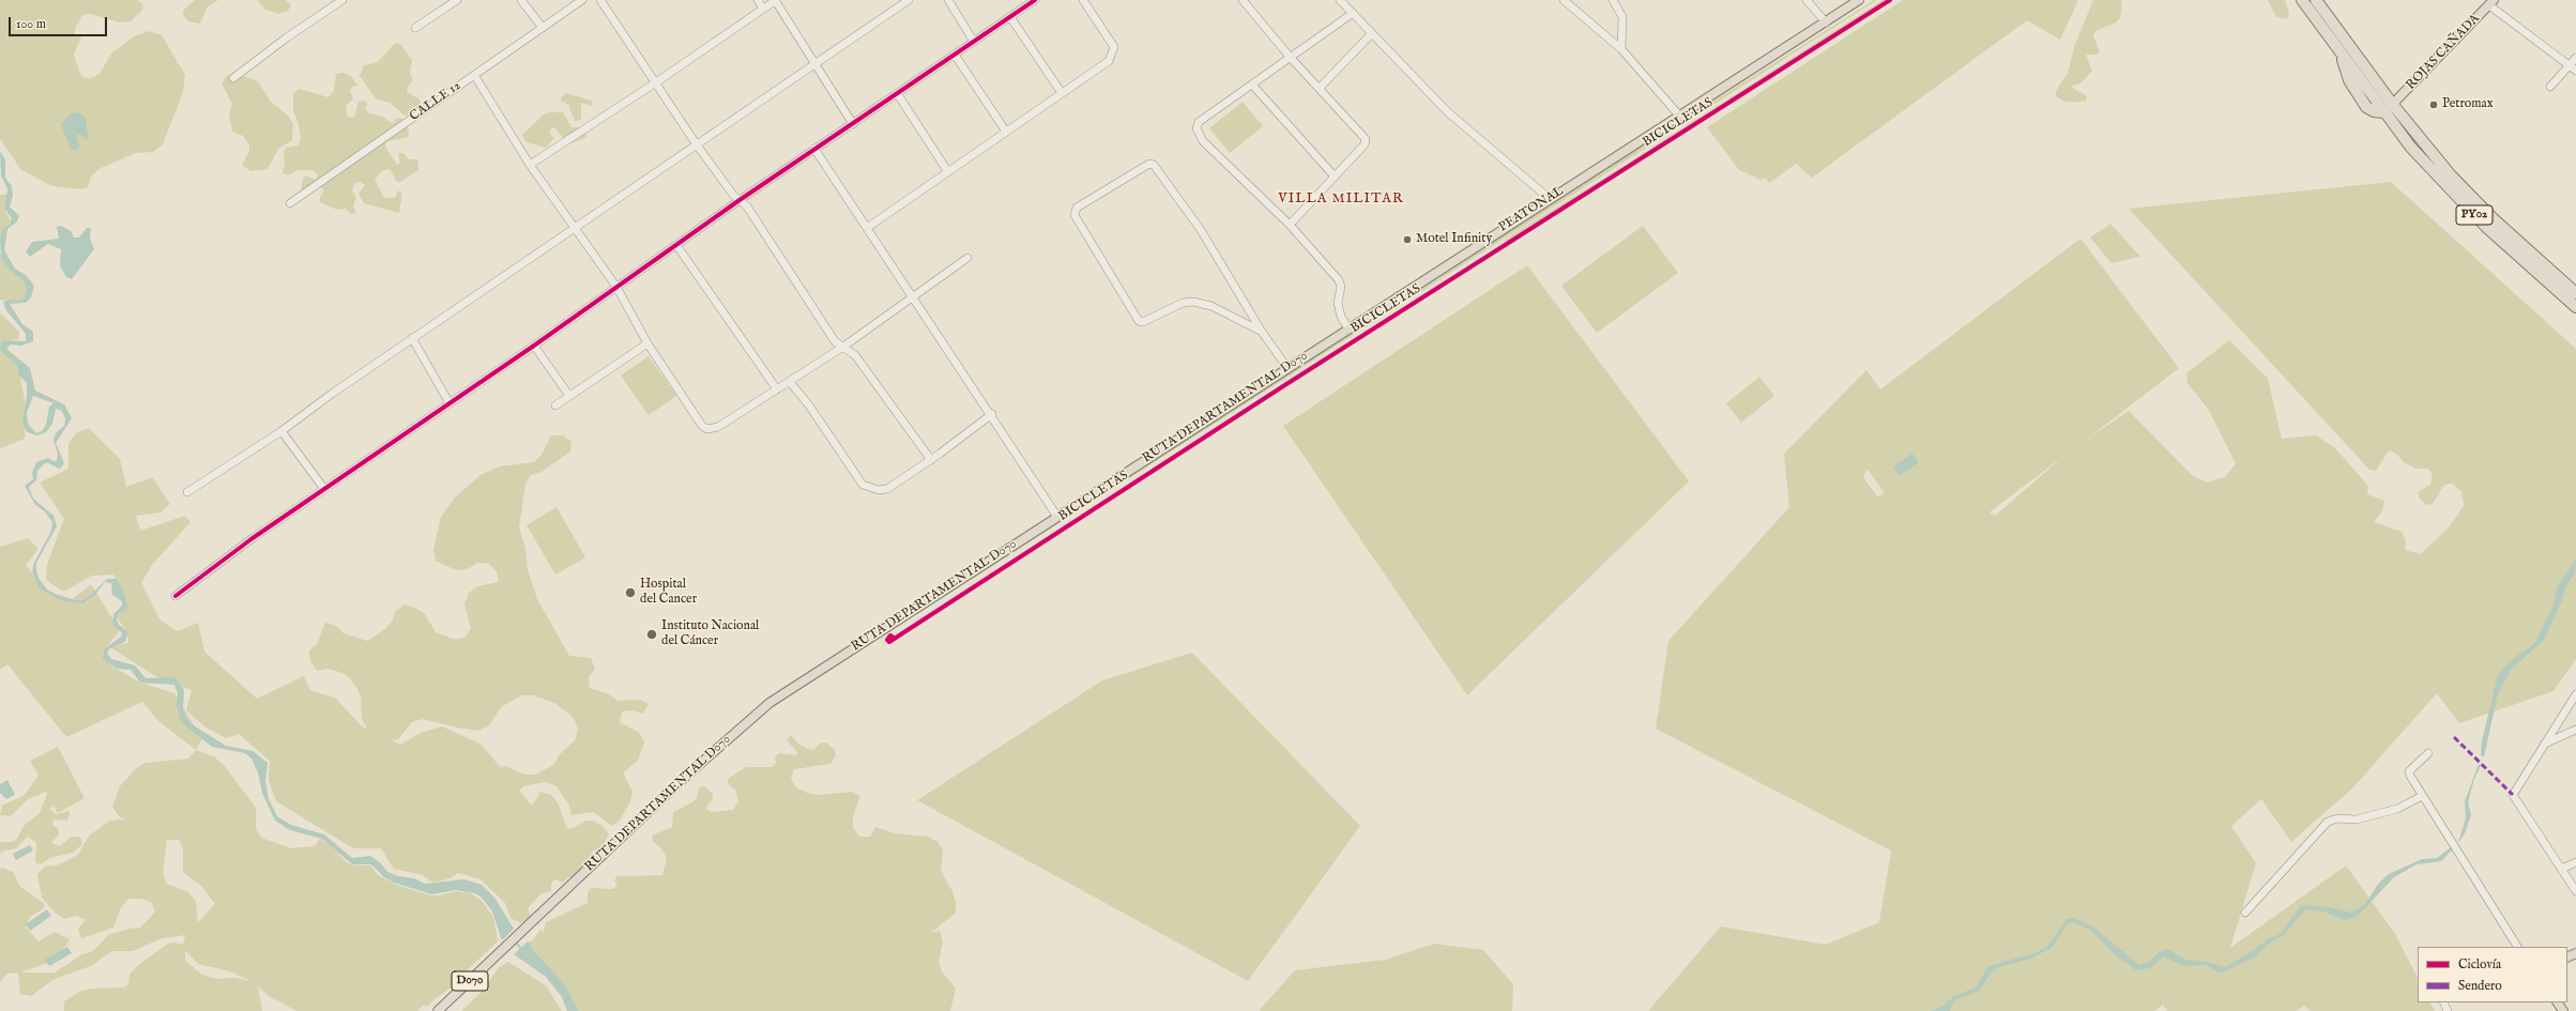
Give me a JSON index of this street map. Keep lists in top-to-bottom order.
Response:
{
  "streets": {
    "highway": ["PY02"],
    "main road": ["ROJAS CAÑADA", "RUTA DEPARTAMENTAL D070", "D070"],
    "street": ["CALLE 12"],
    "cycle path": ["BICICLETAS"]
  },
  "crossings": [
    ["ROJAS CAÑADA", "PY02"]
  ],
  "districts": ["VILLA MILITAR"],
  "places": [
    "Petromax",
    "Motel Infinity",
    "Hospital del Cancer",
    "Instituto Nacional del Cáncer"
  ],
  "legend": ["Ciclovía", "Sendero"],
  "scale_bar": "100 m"
}
